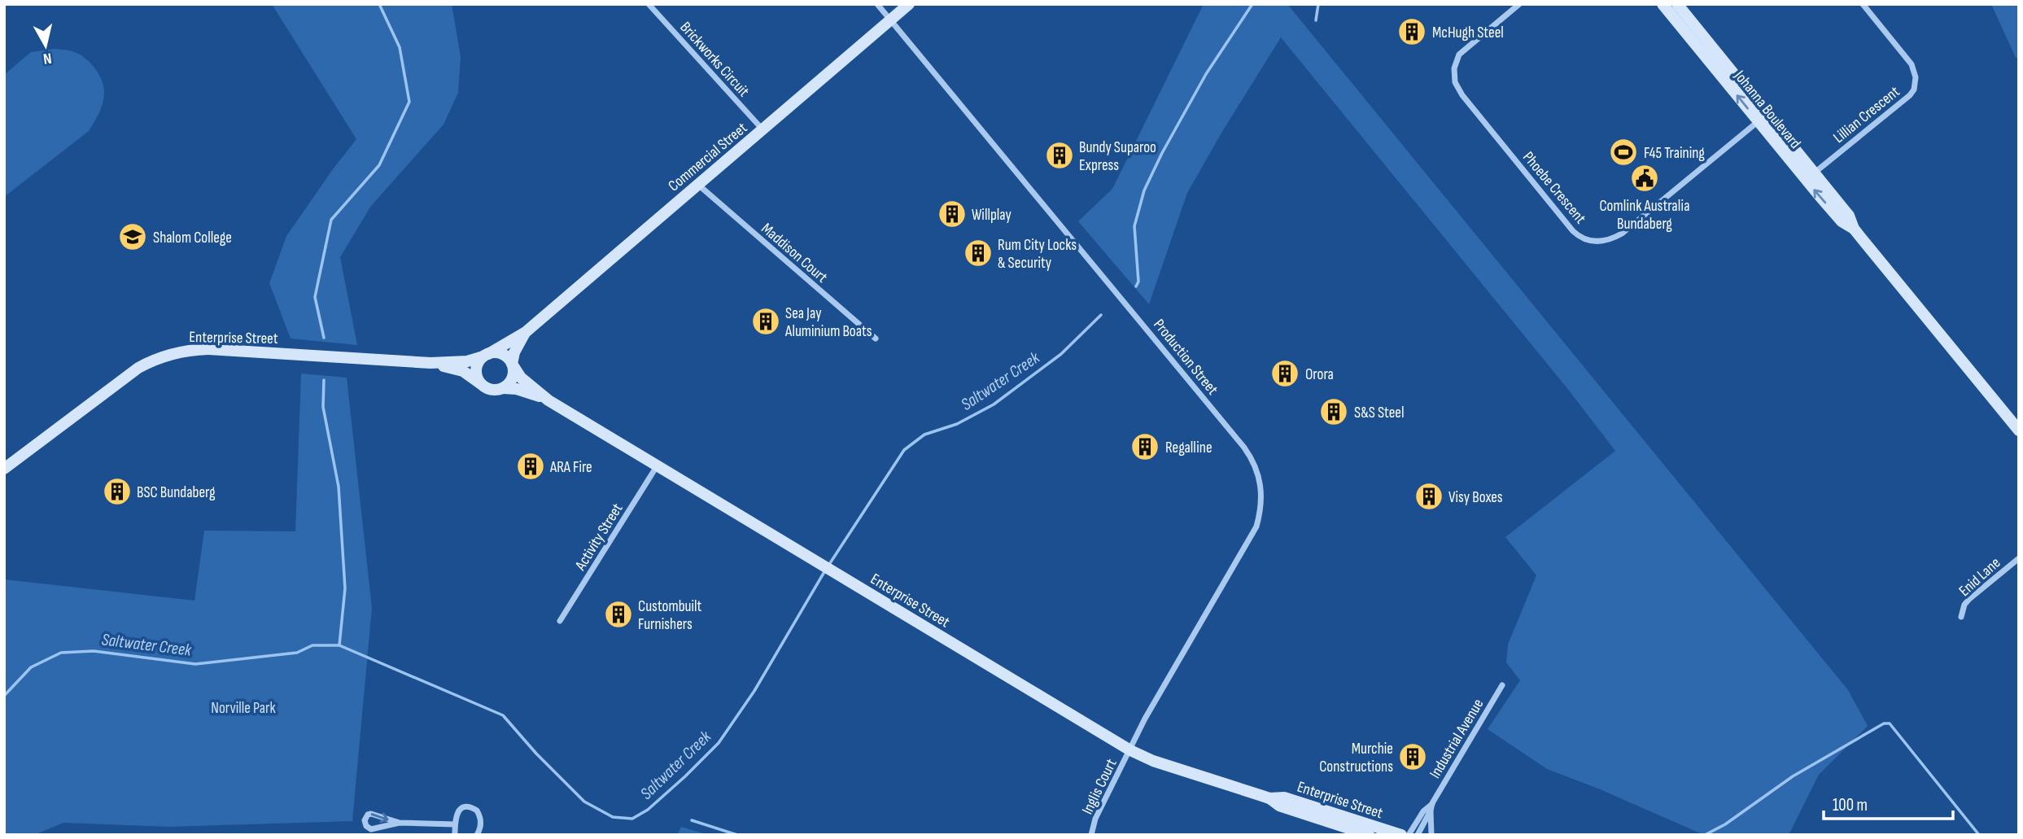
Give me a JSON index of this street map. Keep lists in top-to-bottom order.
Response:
{
  "streets": {
    "street": [
      "Brickworks Circuit",
      "Johanna Boulevard",
      "Lillian Crescent",
      "Commercial Street",
      "Phoebe Crescent",
      "Maddison Court",
      "Enterprise Street",
      "Production Street",
      "Activity Street",
      "Enid Lane",
      "Industrial Avenue",
      "Inglis Court"
    ]
  },
  "crossings": [
    ["Brickworks Circuit", "Commercial Street"],
    ["Johanna Boulevard", "Lillian Crescent"],
    ["Johanna Boulevard", "Phoebe Crescent"],
    ["Commercial Street", "Maddison Court"],
    ["Commercial Street", "Enterprise Street"],
    ["Commercial Street", "Production Street"],
    ["Enterprise Street", "Production Street"],
    ["Enterprise Street", "Activity Street"],
    ["Enterprise Street", "Inglis Court"],
    ["Production Street", "Inglis Court"]
  ],
  "water": ["Saltwater Creek"],
  "parks": ["Norville Park"],
  "places": {
    "building": [
      "McHugh Steel",
      "Bundy Suparoo Express",
      "Willplay",
      "Rum City Locks & Security",
      "Sea Jay Aluminium Boats",
      "Orora",
      "S&S Steel",
      "Regalline",
      "ARA Fire",
      "BSC Bundaberg",
      "Visy Boxes",
      "Custombuilt Furnishers",
      "Murchie Constructions"
    ],
    "sports": ["F45 Training"],
    "public building": ["Comlink Australia Bundaberg"],
    "school or university": ["Shalom College"]
  },
  "scale_bar": "100 m",
  "north": "bottom"
}
